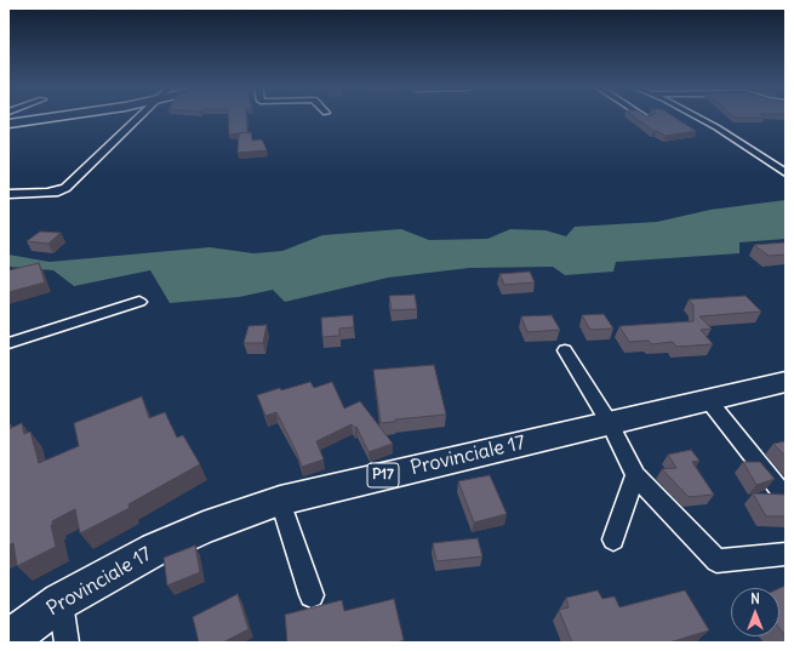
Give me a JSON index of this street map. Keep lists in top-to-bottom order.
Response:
{
  "streets": {
    "main road": ["Provinciale 17", "P17"]
  },
  "north": "top"
}
